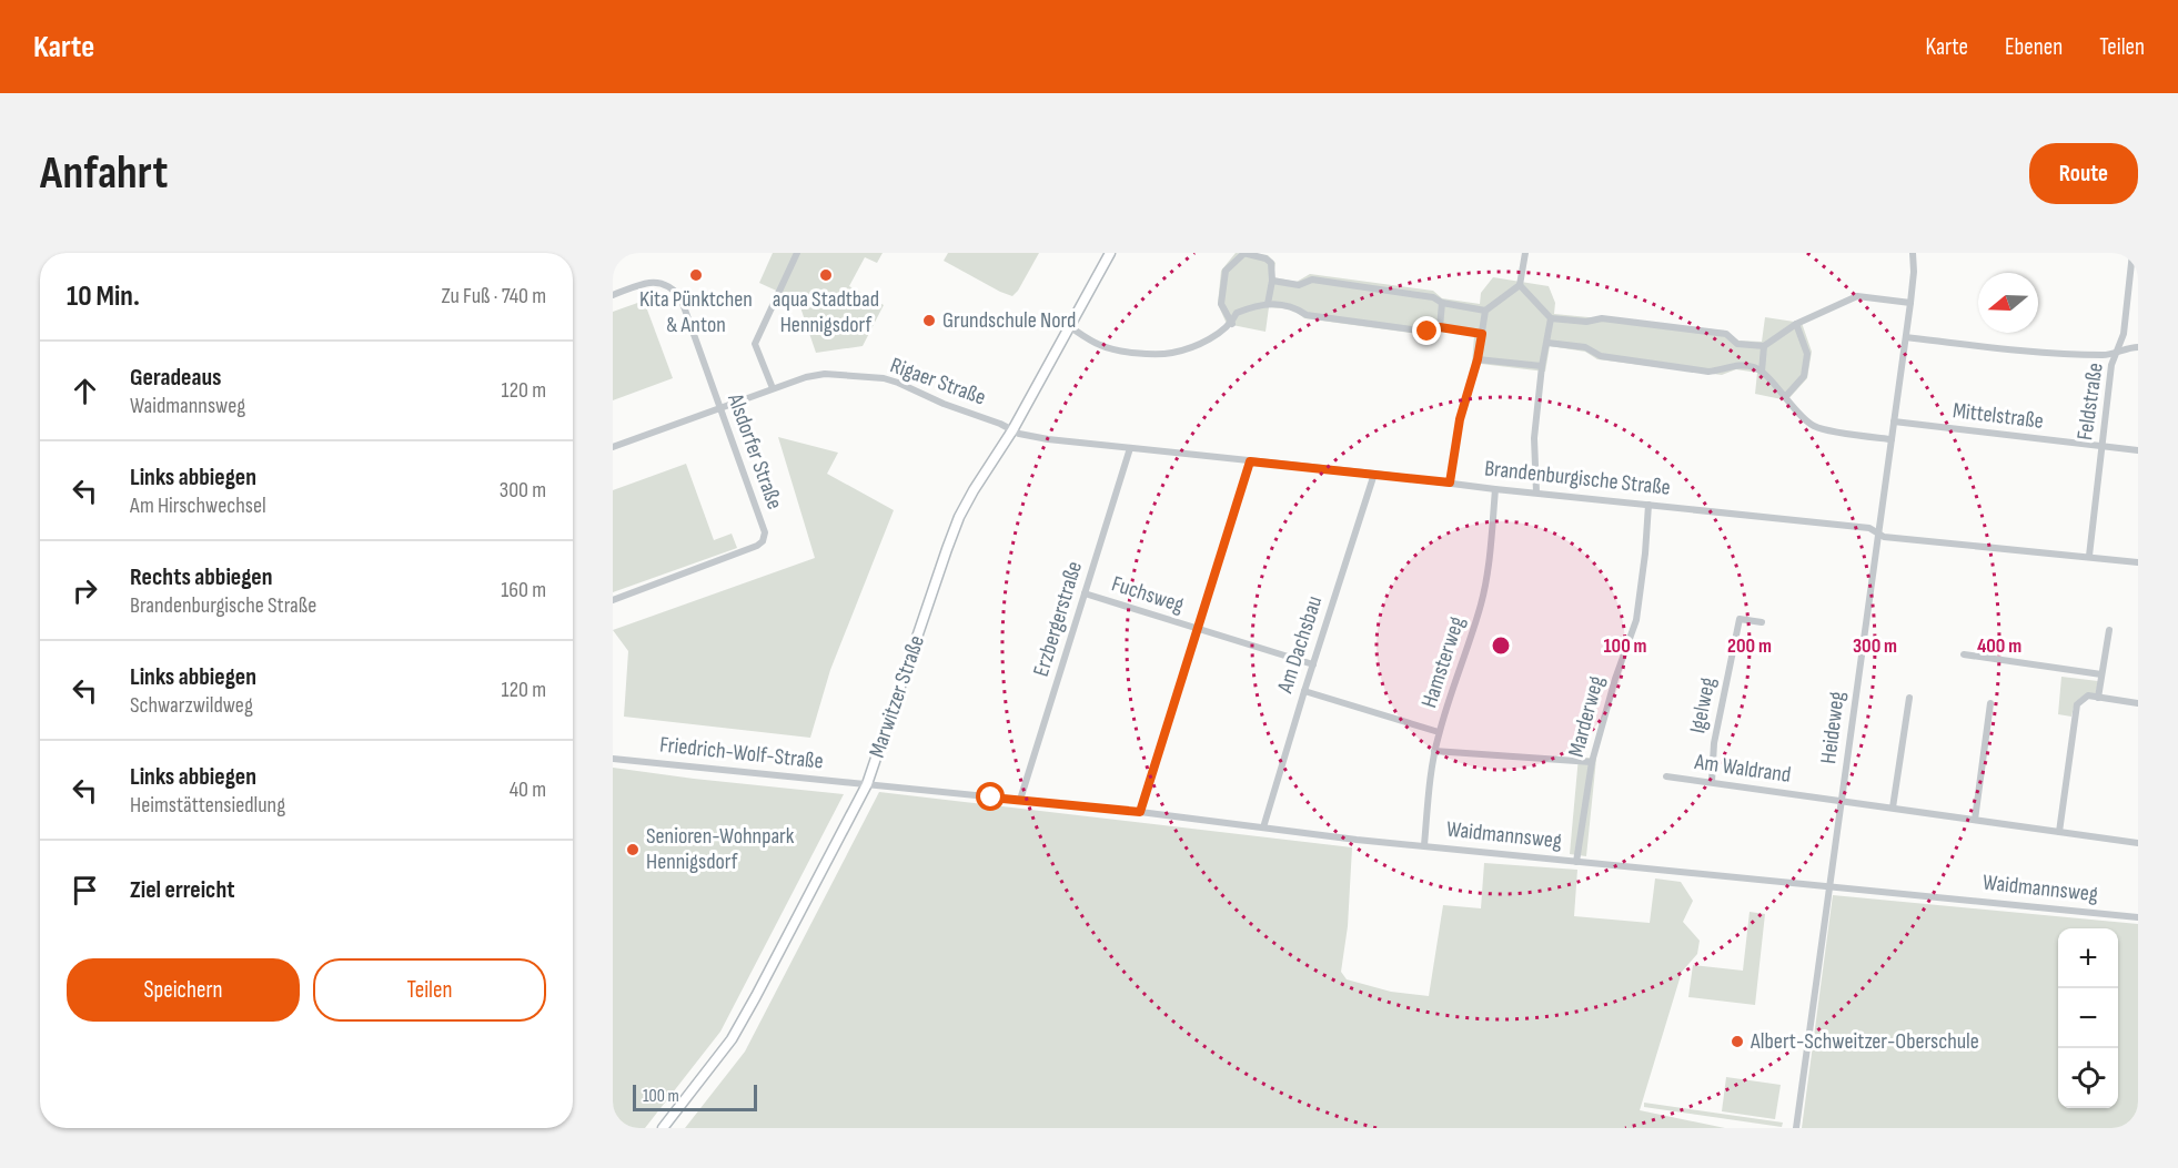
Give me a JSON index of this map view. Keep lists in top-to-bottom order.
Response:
{
  "streets": {
    "main road": ["Marwitzer Straße"],
    "street": [
      "Rigaer Straße",
      "Feldstraße",
      "Mittelstraße",
      "Alsdorfer Straße",
      "Brandenburgische Straße",
      "Fuchsweg",
      "Erzbergerstraße",
      "Am Dachsbau",
      "Hamsterweg",
      "Igelweg",
      "Marderweg",
      "Heideweg",
      "Friedrich-Wolf-Straße",
      "Am Waldrand",
      "Waidmannsweg"
    ]
  },
  "crossings": [
    ["Rigaer Straße", "Alsdorfer Straße"],
    ["Rigaer Straße", "Brandenburgische Straße"],
    ["Rigaer Straße", "Marwitzer Straße"],
    ["Feldstraße", "Mittelstraße"],
    ["Feldstraße", "Brandenburgische Straße"],
    ["Mittelstraße", "Heideweg"],
    ["Brandenburgische Straße", "Erzbergerstraße"],
    ["Brandenburgische Straße", "Am Dachsbau"],
    ["Brandenburgische Straße", "Hamsterweg"],
    ["Brandenburgische Straße", "Marwitzer Straße"],
    ["Brandenburgische Straße", "Marderweg"],
    ["Brandenburgische Straße", "Heideweg"],
    ["Fuchsweg", "Erzbergerstraße"],
    ["Fuchsweg", "Am Dachsbau"],
    ["Erzbergerstraße", "Waidmannsweg"],
    ["Am Dachsbau", "Waidmannsweg"],
    ["Hamsterweg", "Waidmannsweg"],
    ["Marwitzer Straße", "Friedrich-Wolf-Straße"],
    ["Marwitzer Straße", "Waidmannsweg"],
    ["Igelweg", "Am Waldrand"],
    ["Marderweg", "Waidmannsweg"],
    ["Heideweg", "Am Waldrand"],
    ["Heideweg", "Waidmannsweg"],
    ["Friedrich-Wolf-Straße", "Waidmannsweg"]
  ],
  "places": [
    "Kita Pünktchen & Anton",
    "aqua Stadtbad Hennigsdorf",
    "Grundschule Nord",
    "Senioren-Wohnpark Hennigsdorf",
    "Albert-Schweitzer-Oberschule"
  ],
  "scale_bar": "100 m",
  "north": "left",
  "page": {
    "header": "Karte",
    "nav": ["Karte", "Ebenen", "Teilen"],
    "buttons": [
      "Route",
      ["Speichern", "Teilen"]
    ],
    "title": "Anfahrt",
    "heading": ["10 Min.", "Zu Fuß · 740 m"],
    "list": [
      ["Geradeaus", "Waidmannsweg", "120 m"],
      ["Links abbiegen", "Am Hirschwechsel", "300 m"],
      ["Rechts abbiegen", "Brandenburgische Straße", "160 m"],
      ["Links abbiegen", "Schwarzwildweg", "120 m"],
      ["Links abbiegen", "Heimstättensiedlung", "40 m"],
      "Ziel erreicht"
    ],
    "map_buttons": ["+", "−"],
    "scale": "100 m"
  },
  "rings": [
    "100 m",
    "200 m",
    "300 m",
    "400 m"
  ]
}
